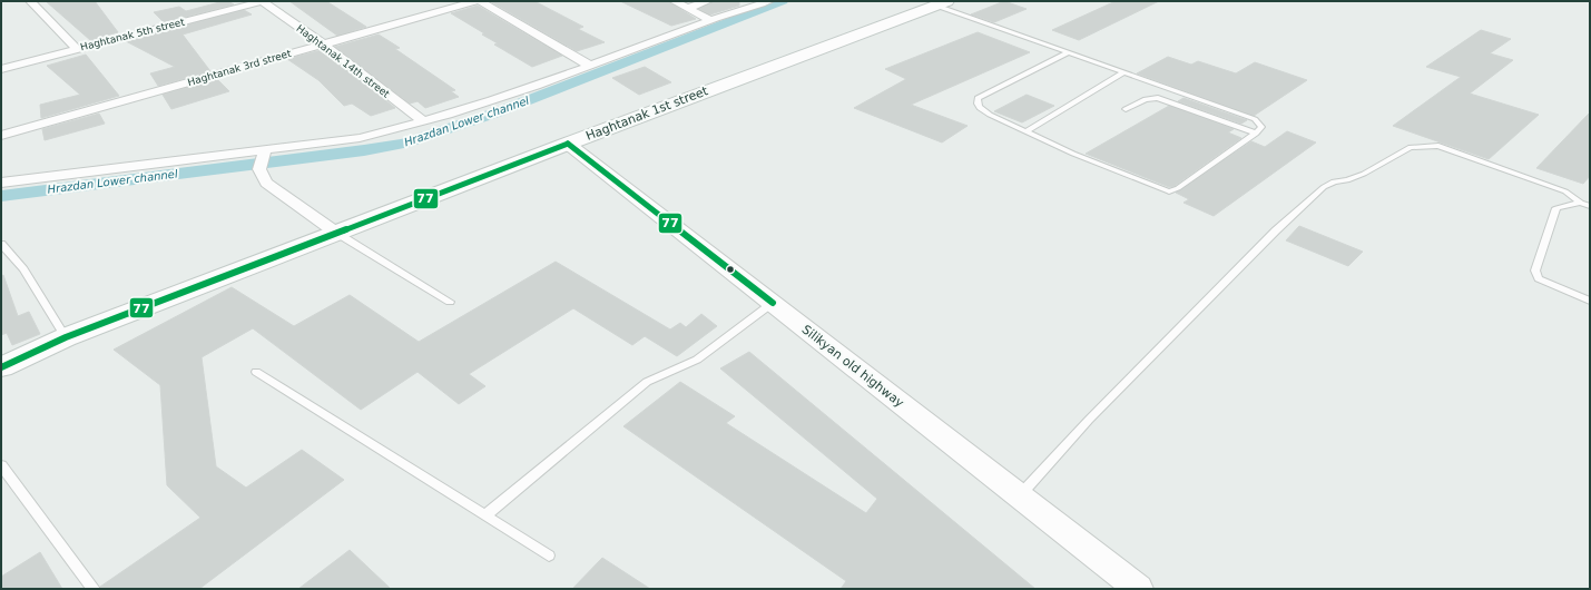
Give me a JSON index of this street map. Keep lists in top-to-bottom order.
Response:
{
  "streets": {
    "main road": ["Haghtanak 1st street"],
    "street": [
      "Haghtanak 5th street",
      "Haghtanak 14th street",
      "Haghtanak 3rd street",
      "Silikyan old highway"
    ]
  },
  "crossings": [
    ["Haghtanak 5th street", "Haghtanak 14th street"],
    ["Haghtanak 14th street", "Haghtanak 3rd street"],
    ["Haghtanak 1st street", "Silikyan old highway"]
  ],
  "water": ["Hrazdan Lower channel"],
  "lines": ["transit line 77"]
}
